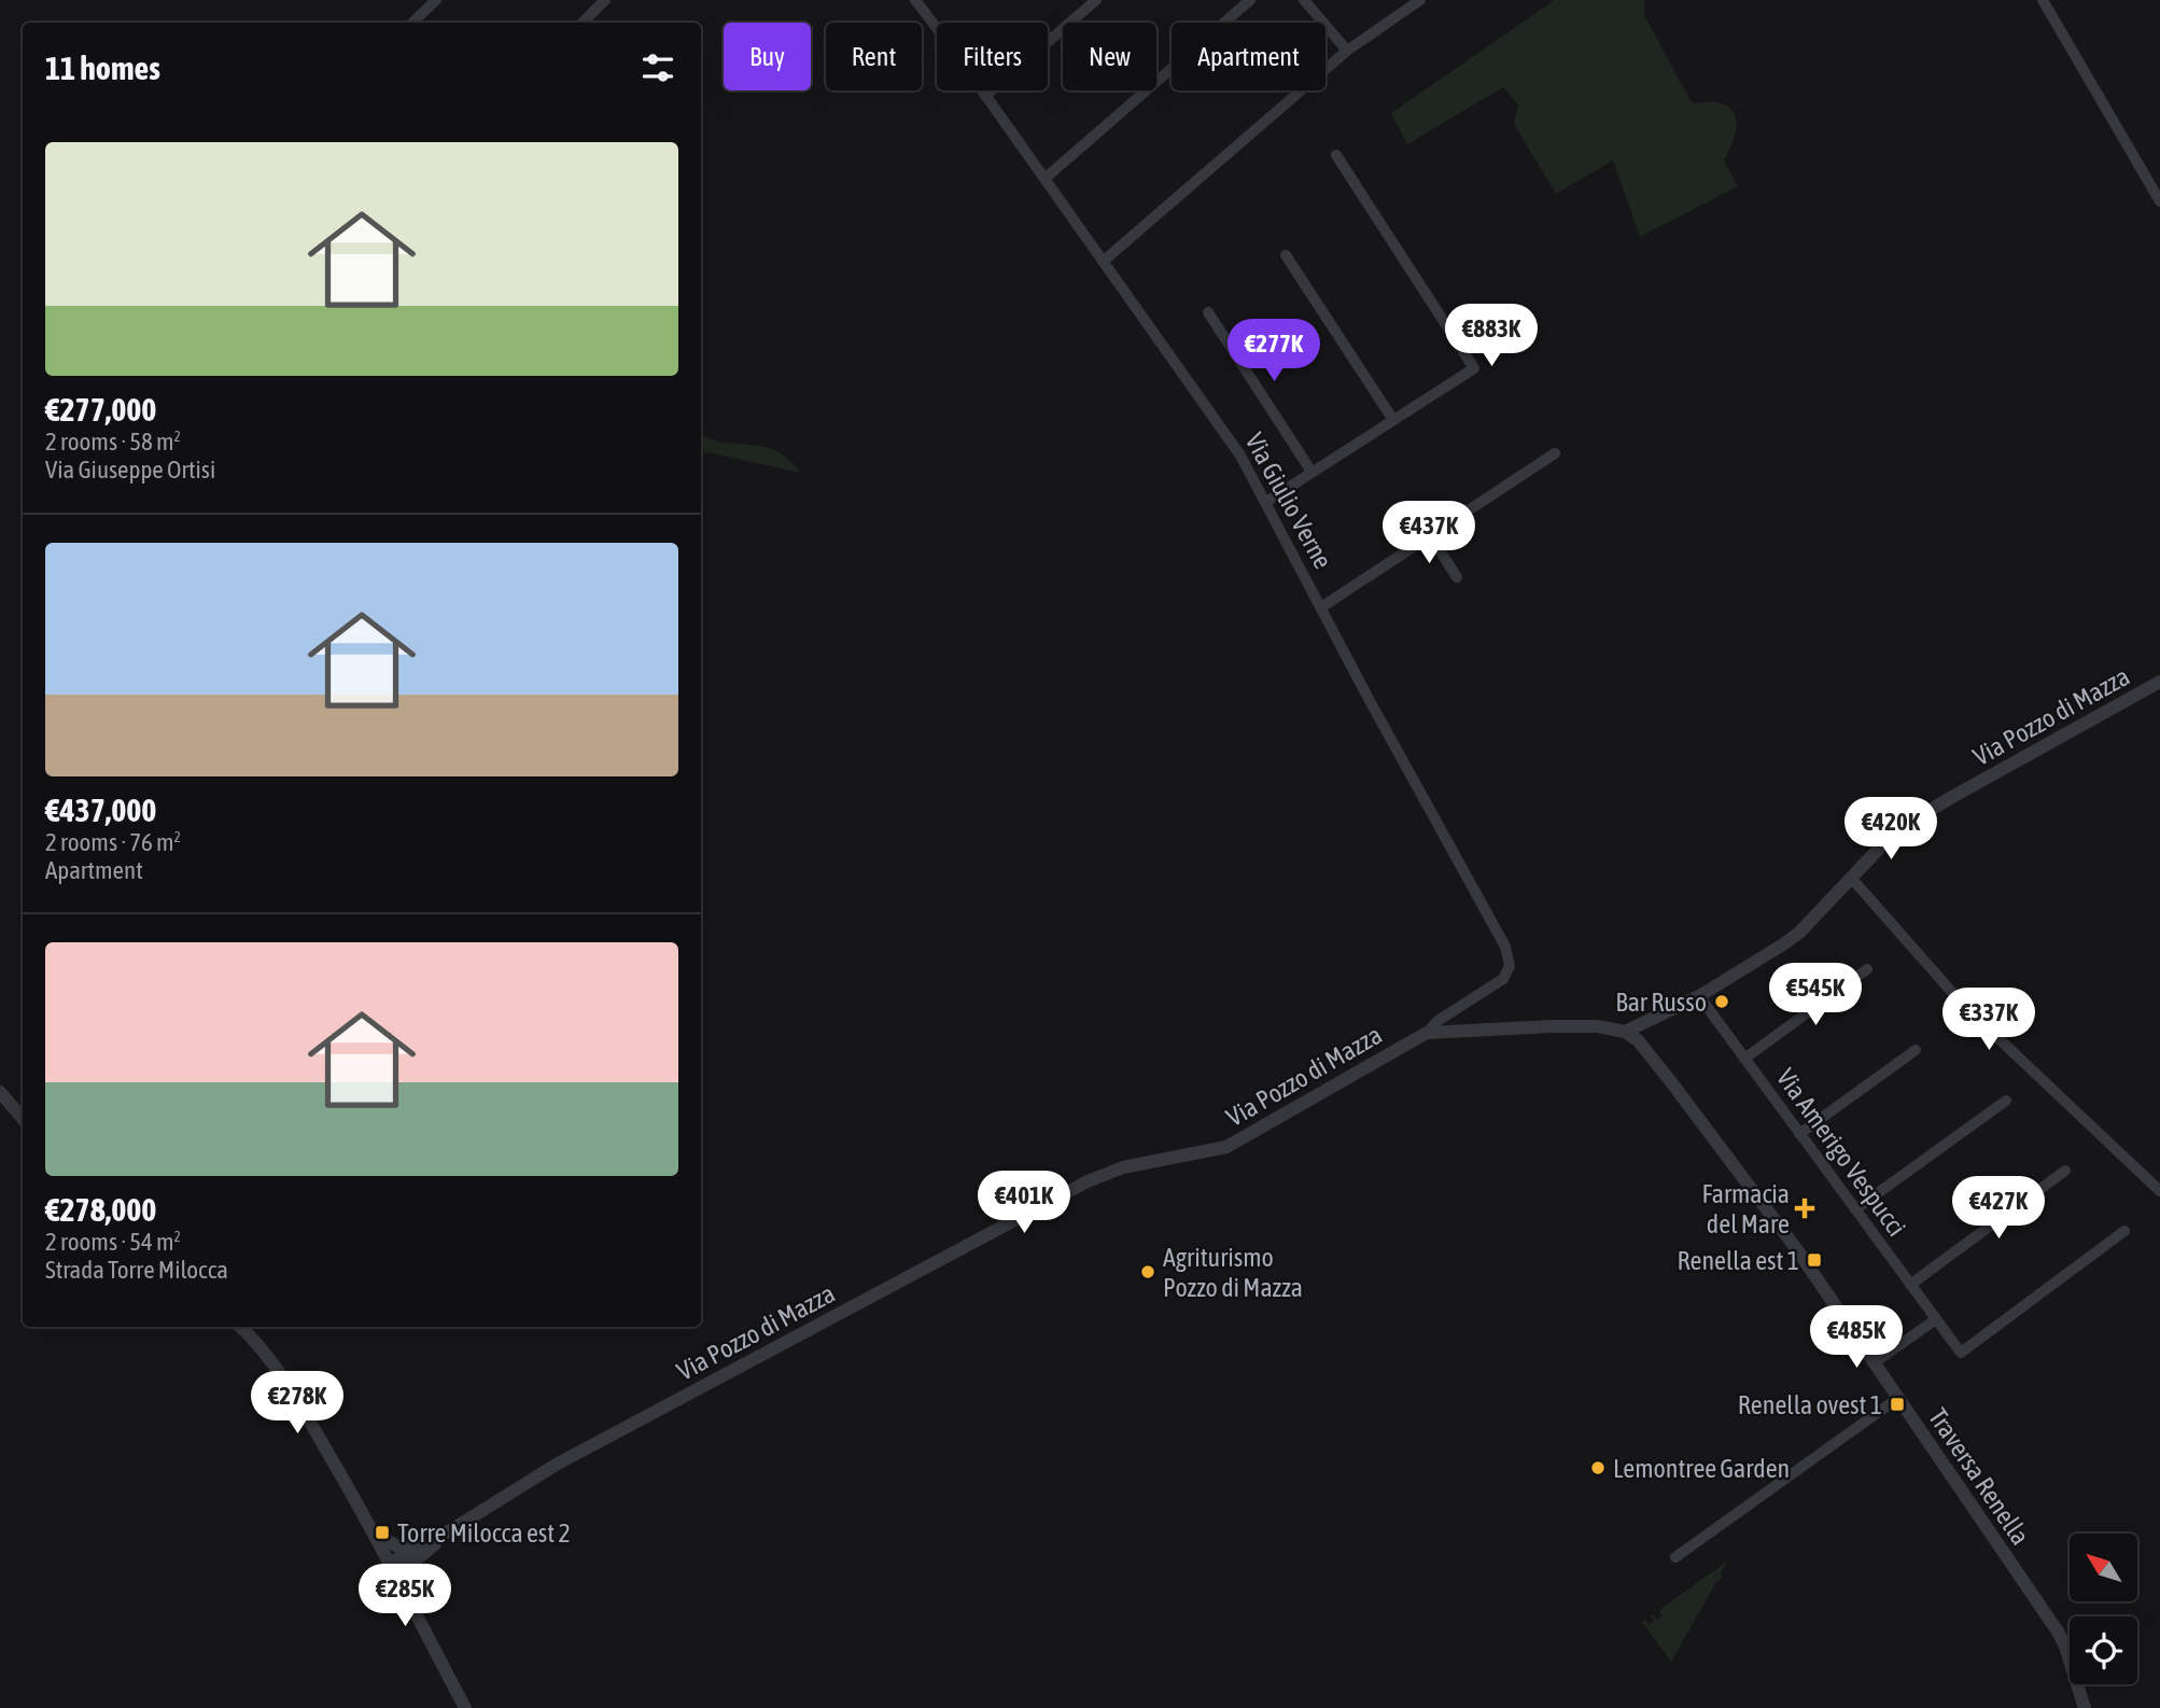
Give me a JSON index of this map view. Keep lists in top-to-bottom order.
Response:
{
  "streets": {
    "street": [
      "Via Giulio Verne",
      "Via Pozzo di Mazza",
      "Via Amerigo Vespucci",
      "Traversa Renella"
    ]
  },
  "crossings": [
    ["Via Giulio Verne", "Via Pozzo di Mazza"],
    ["Via Pozzo di Mazza", "Via Amerigo Vespucci"],
    ["Via Pozzo di Mazza", "Traversa Renella"]
  ],
  "places": {
    "other": ["Bar Russo", "Agriturismo Pozzo di Mazza", "Lemontree Garden"],
    "health": ["Farmacia del Mare"],
    "transit": ["Renella est 1", "Renella ovest 1", "Torre Milocca est 2"]
  },
  "north": "top left",
  "page": {
    "chip": [
      "Buy",
      "Rent",
      "Filters",
      "New",
      "Apartment"
    ],
    "heading": "11 homes",
    "list": [
      {
        "name": "€277,000",
        "note": "2 rooms · 58 m² · Via Giuseppe Ortisi"
      },
      {
        "name": "€437,000",
        "note": "2 rooms · 76 m² · Apartment"
      },
      {
        "name": "€278,000",
        "note": "2 rooms · 54 m² · Strada Torre Milocca"
      }
    ],
    "price": [
      "€883K",
      "€277K",
      "€437K",
      "€420K",
      "€545K",
      "€337K",
      "€401K",
      "€427K",
      "€485K",
      "€278K",
      "€285K"
    ]
  }
}
